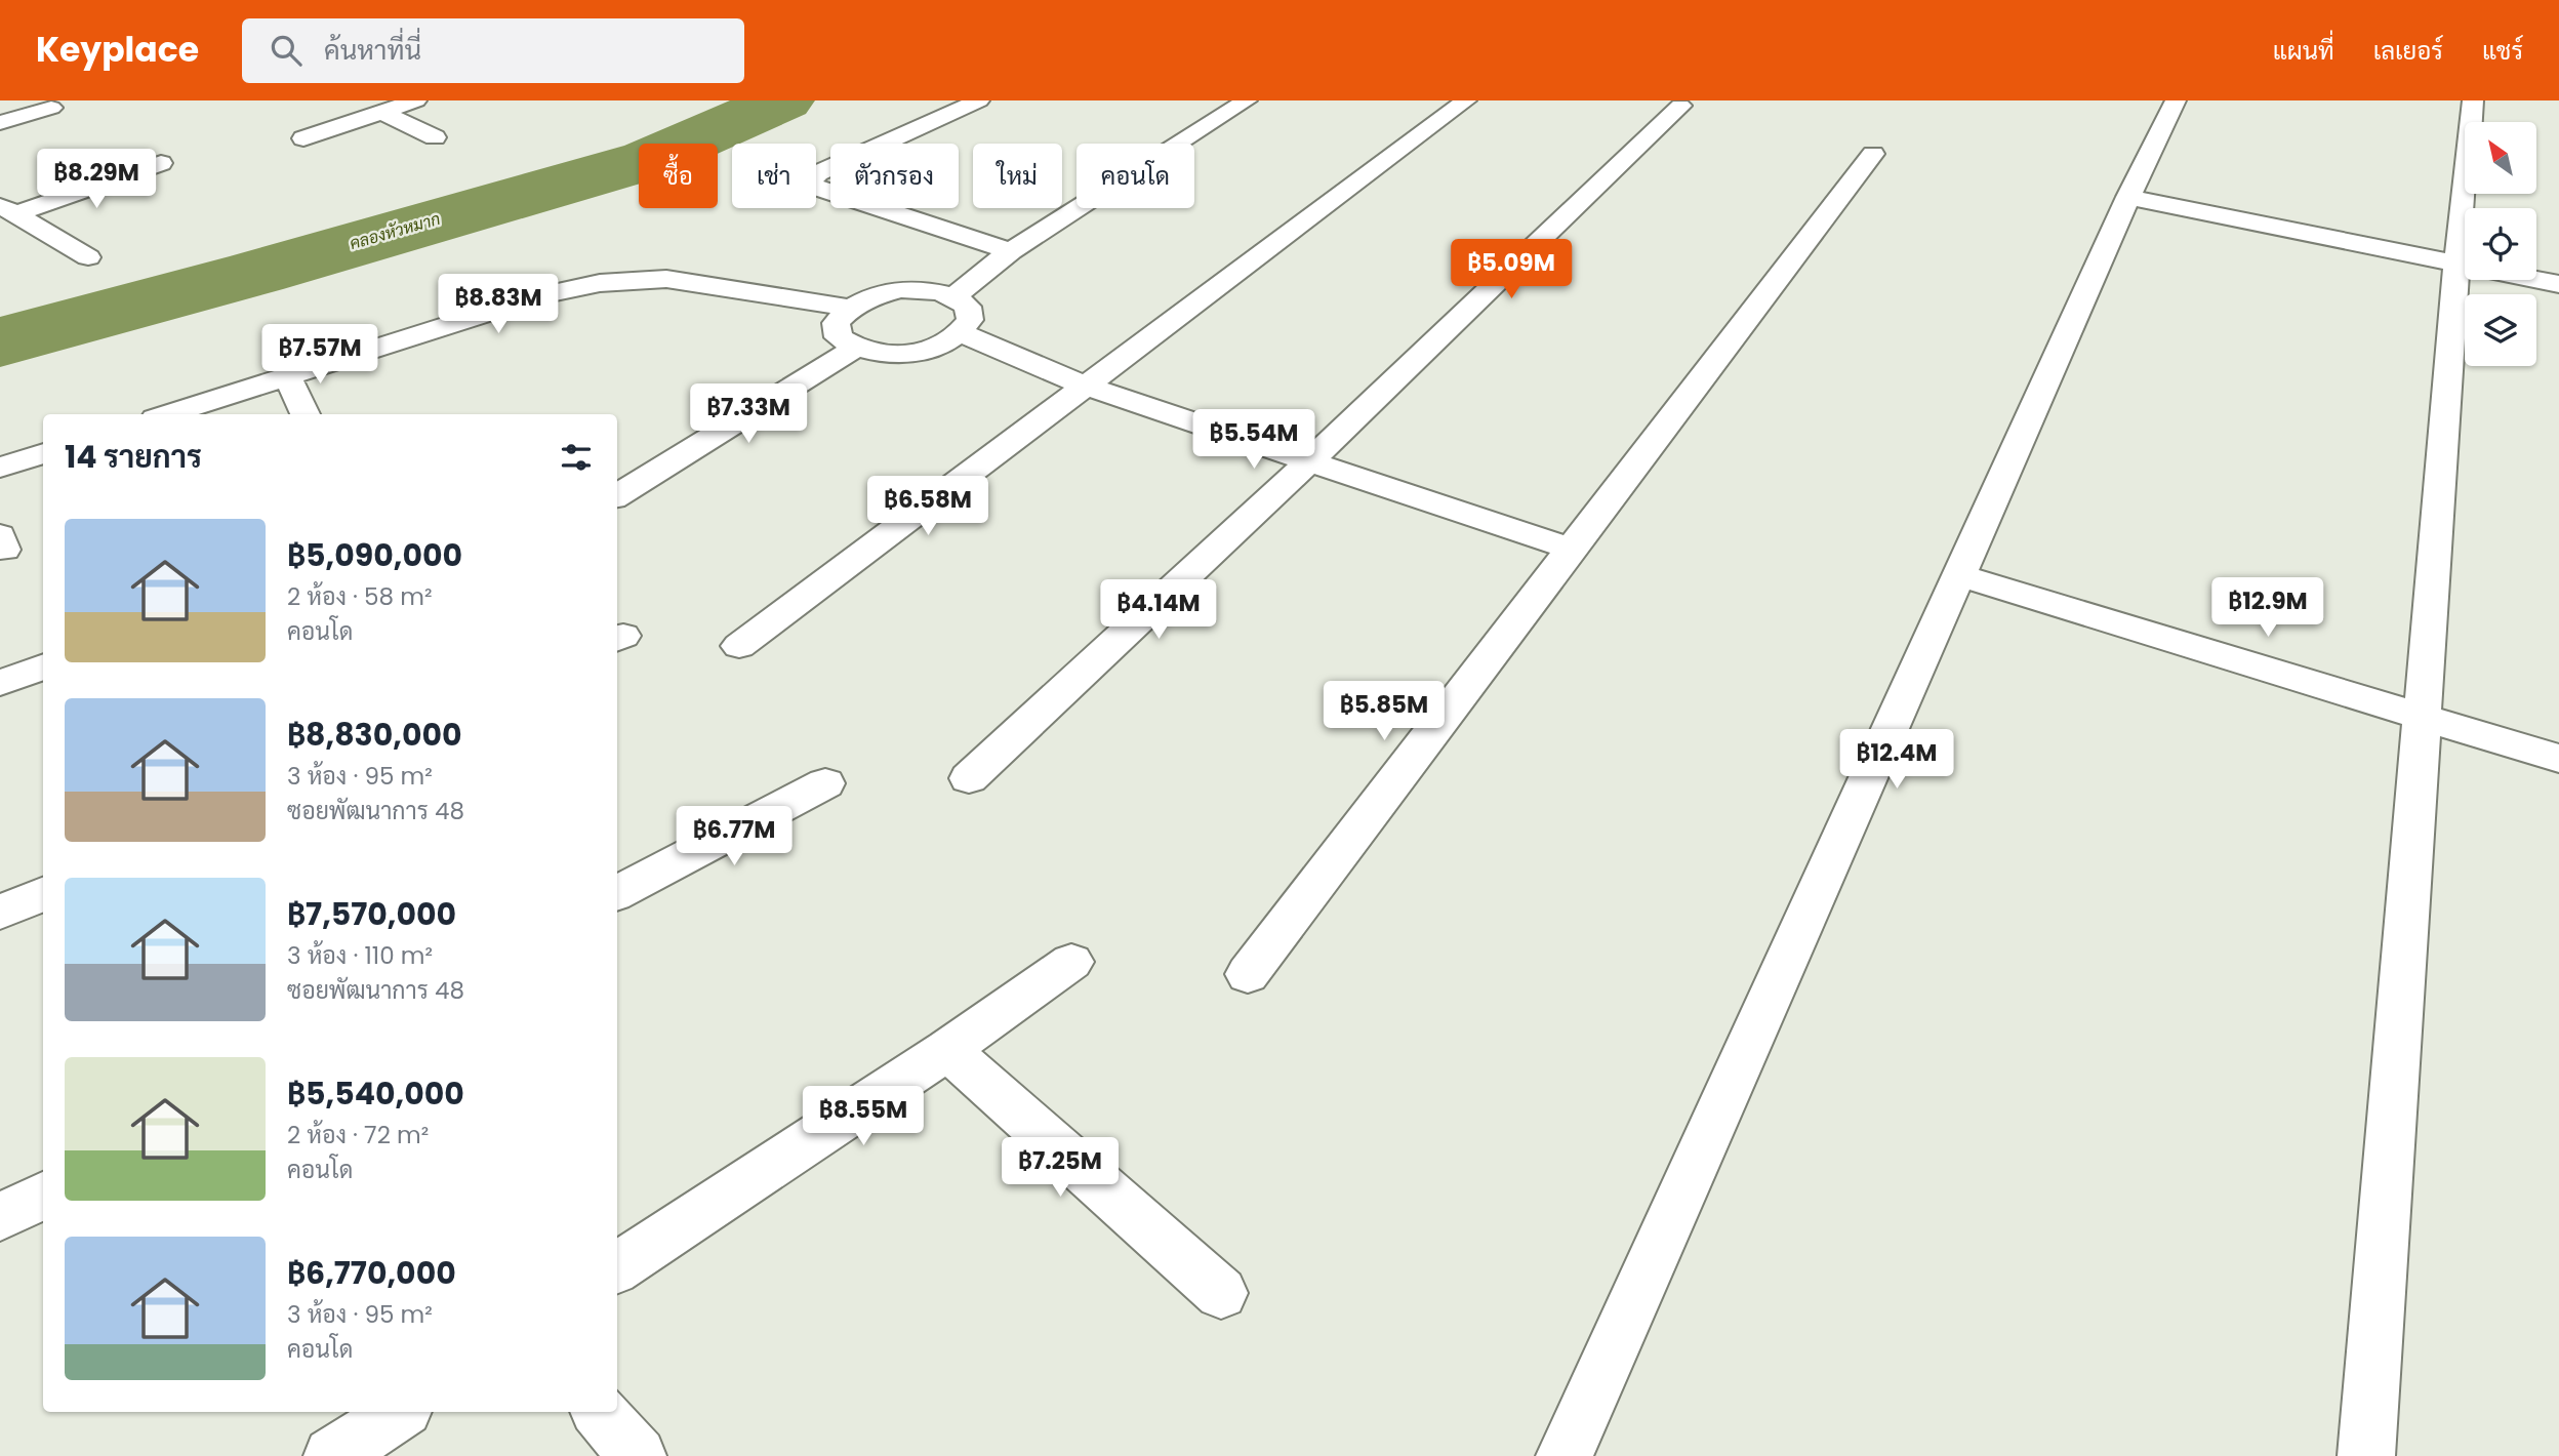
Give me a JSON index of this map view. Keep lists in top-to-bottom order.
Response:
{
  "water": ["คลองหัวหมาก"],
  "north": "top left",
  "page": {
    "header": "Keyplace",
    "search": "ค้นหาที่นี่",
    "nav": ["แผนที่", "เลเยอร์", "แชร์"],
    "chip": [
      "ซื้อ",
      "เช่า",
      "ตัวกรอง",
      "ใหม่",
      "คอนโด"
    ],
    "price": [
      "฿8.29M",
      "฿5.09M",
      "฿8.83M",
      "฿7.57M",
      "฿7.33M",
      "฿5.54M",
      "฿6.58M",
      "฿12.9M",
      "฿4.14M",
      "฿5.85M",
      "฿12.4M",
      "฿6.77M",
      "฿8.55M",
      "฿7.25M"
    ],
    "heading": "14 รายการ",
    "list": [
      {
        "name": "฿5,090,000",
        "note": "2 ห้อง · 58 m² · คอนโด"
      },
      {
        "name": "฿8,830,000",
        "note": "3 ห้อง · 95 m² · ซอยพัฒนาการ 48"
      },
      {
        "name": "฿7,570,000",
        "note": "3 ห้อง · 110 m² · ซอยพัฒนาการ 48"
      },
      {
        "name": "฿5,540,000",
        "note": "2 ห้อง · 72 m² · คอนโด"
      },
      {
        "name": "฿6,770,000",
        "note": "3 ห้อง · 95 m² · คอนโด"
      }
    ]
  }
}
